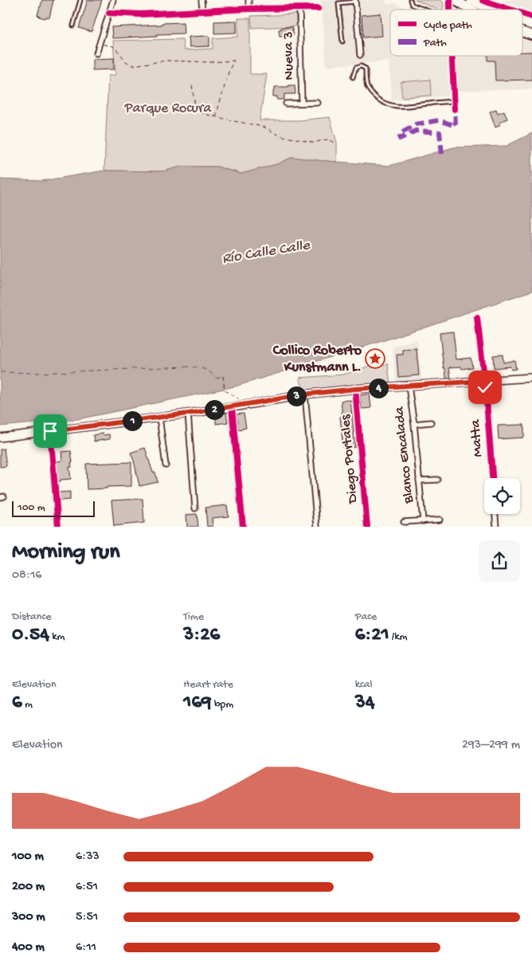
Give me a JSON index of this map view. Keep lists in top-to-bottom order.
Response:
{
  "streets": {
    "street": [
      "Nueva 3",
      "Matta",
      "Blanco Encalada",
      "Diego Portales"
    ]
  },
  "water": ["Río Calle Calle"],
  "parks": ["Parque Rocura"],
  "places": {
    "place": ["Collico Roberto Kunstmann L."]
  },
  "legend": ["Cycle path", "Path"],
  "scale_bar": "100 m",
  "page": {
    "pins": [
      "4",
      "3",
      "2",
      "1"
    ],
    "scale": "100 m",
    "heading": ["Morning run", "08:16"],
    "stats": [
      ["Distance", "0.54 km"],
      ["Time", "3:26"],
      ["Pace", "6:21 /km"],
      ["Elevation", "6 m"],
      ["Heart rate", "169 bpm"],
      ["kcal", "34"]
    ],
    "chart": ["Elevation", "293–299 m"],
    "list": [
      {
        "name": "100 m",
        "note": "6:33"
      },
      {
        "name": "200 m",
        "note": "6:51"
      },
      {
        "name": "300 m",
        "note": "5:51"
      },
      {
        "name": "400 m",
        "note": "6:11"
      }
    ]
  }
}
